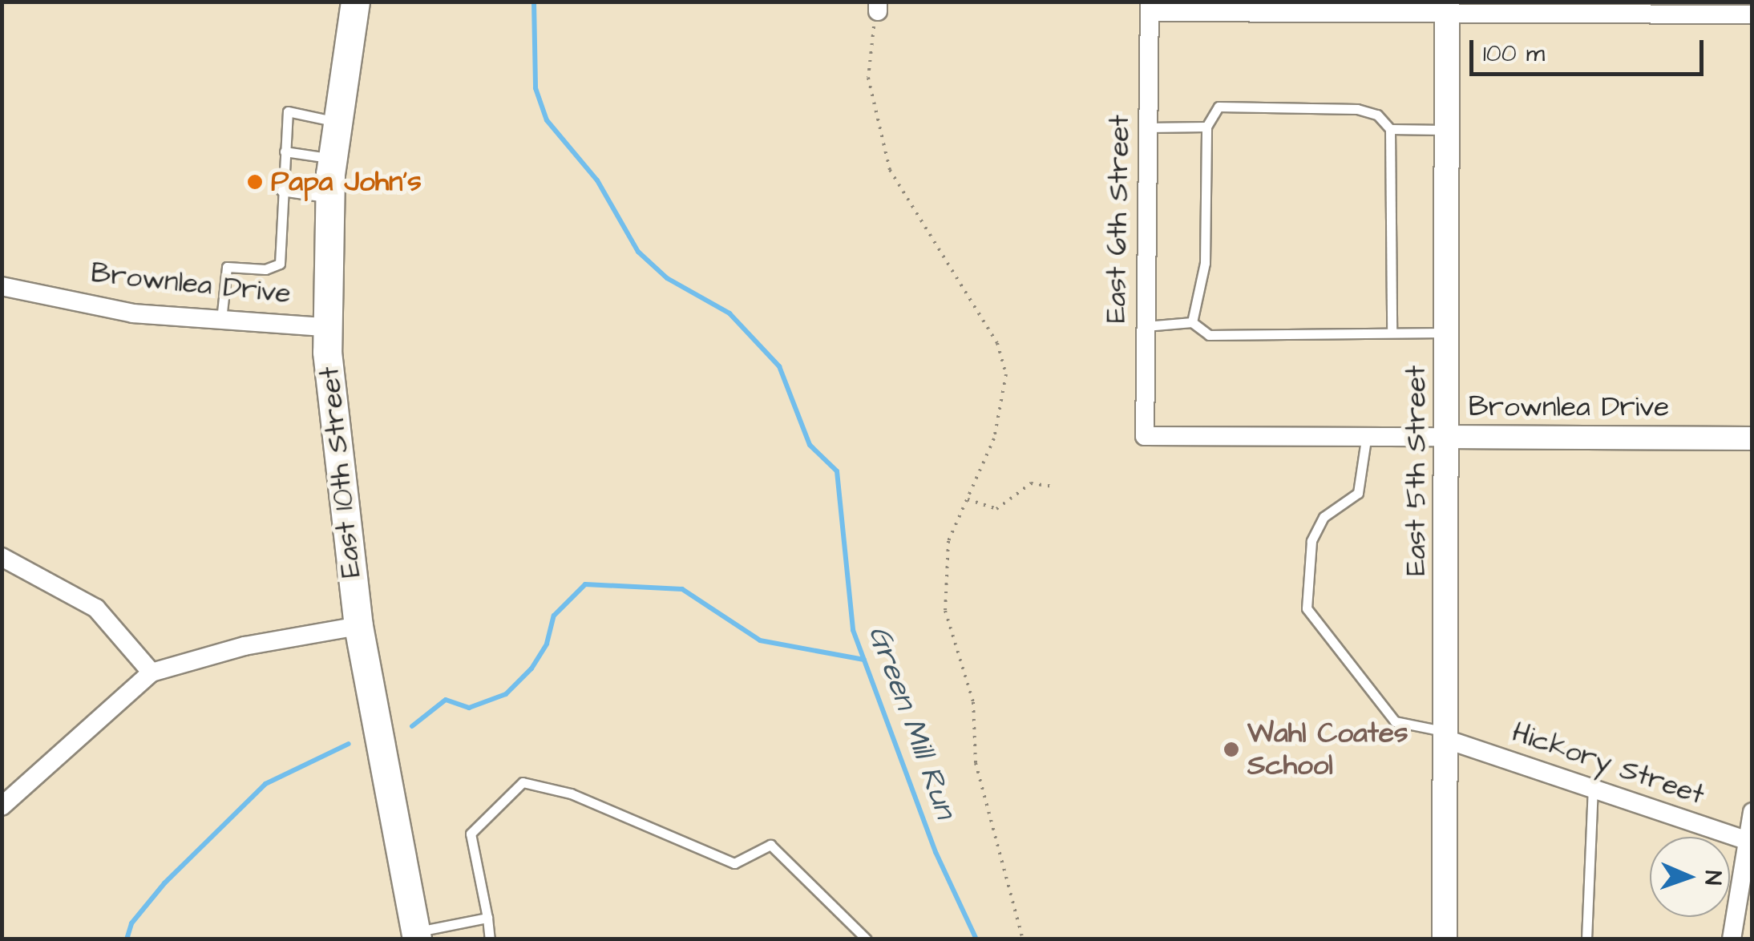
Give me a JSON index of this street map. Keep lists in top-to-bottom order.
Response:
{
  "streets": {
    "main road": ["East 5th Street", "East 10th Street"],
    "street": ["East 6th Street", "Brownlea Drive", "Hickory Street"]
  },
  "crossings": [
    ["East 6th Street", "Brownlea Drive"],
    ["Brownlea Drive", "East 5th Street"],
    ["Brownlea Drive", "East 10th Street"],
    ["East 5th Street", "Hickory Street"]
  ],
  "water": ["Green Mill Run"],
  "places": ["Papa John's", "Wahl Coates School"],
  "scale_bar": "100 m",
  "north": "right"
}
